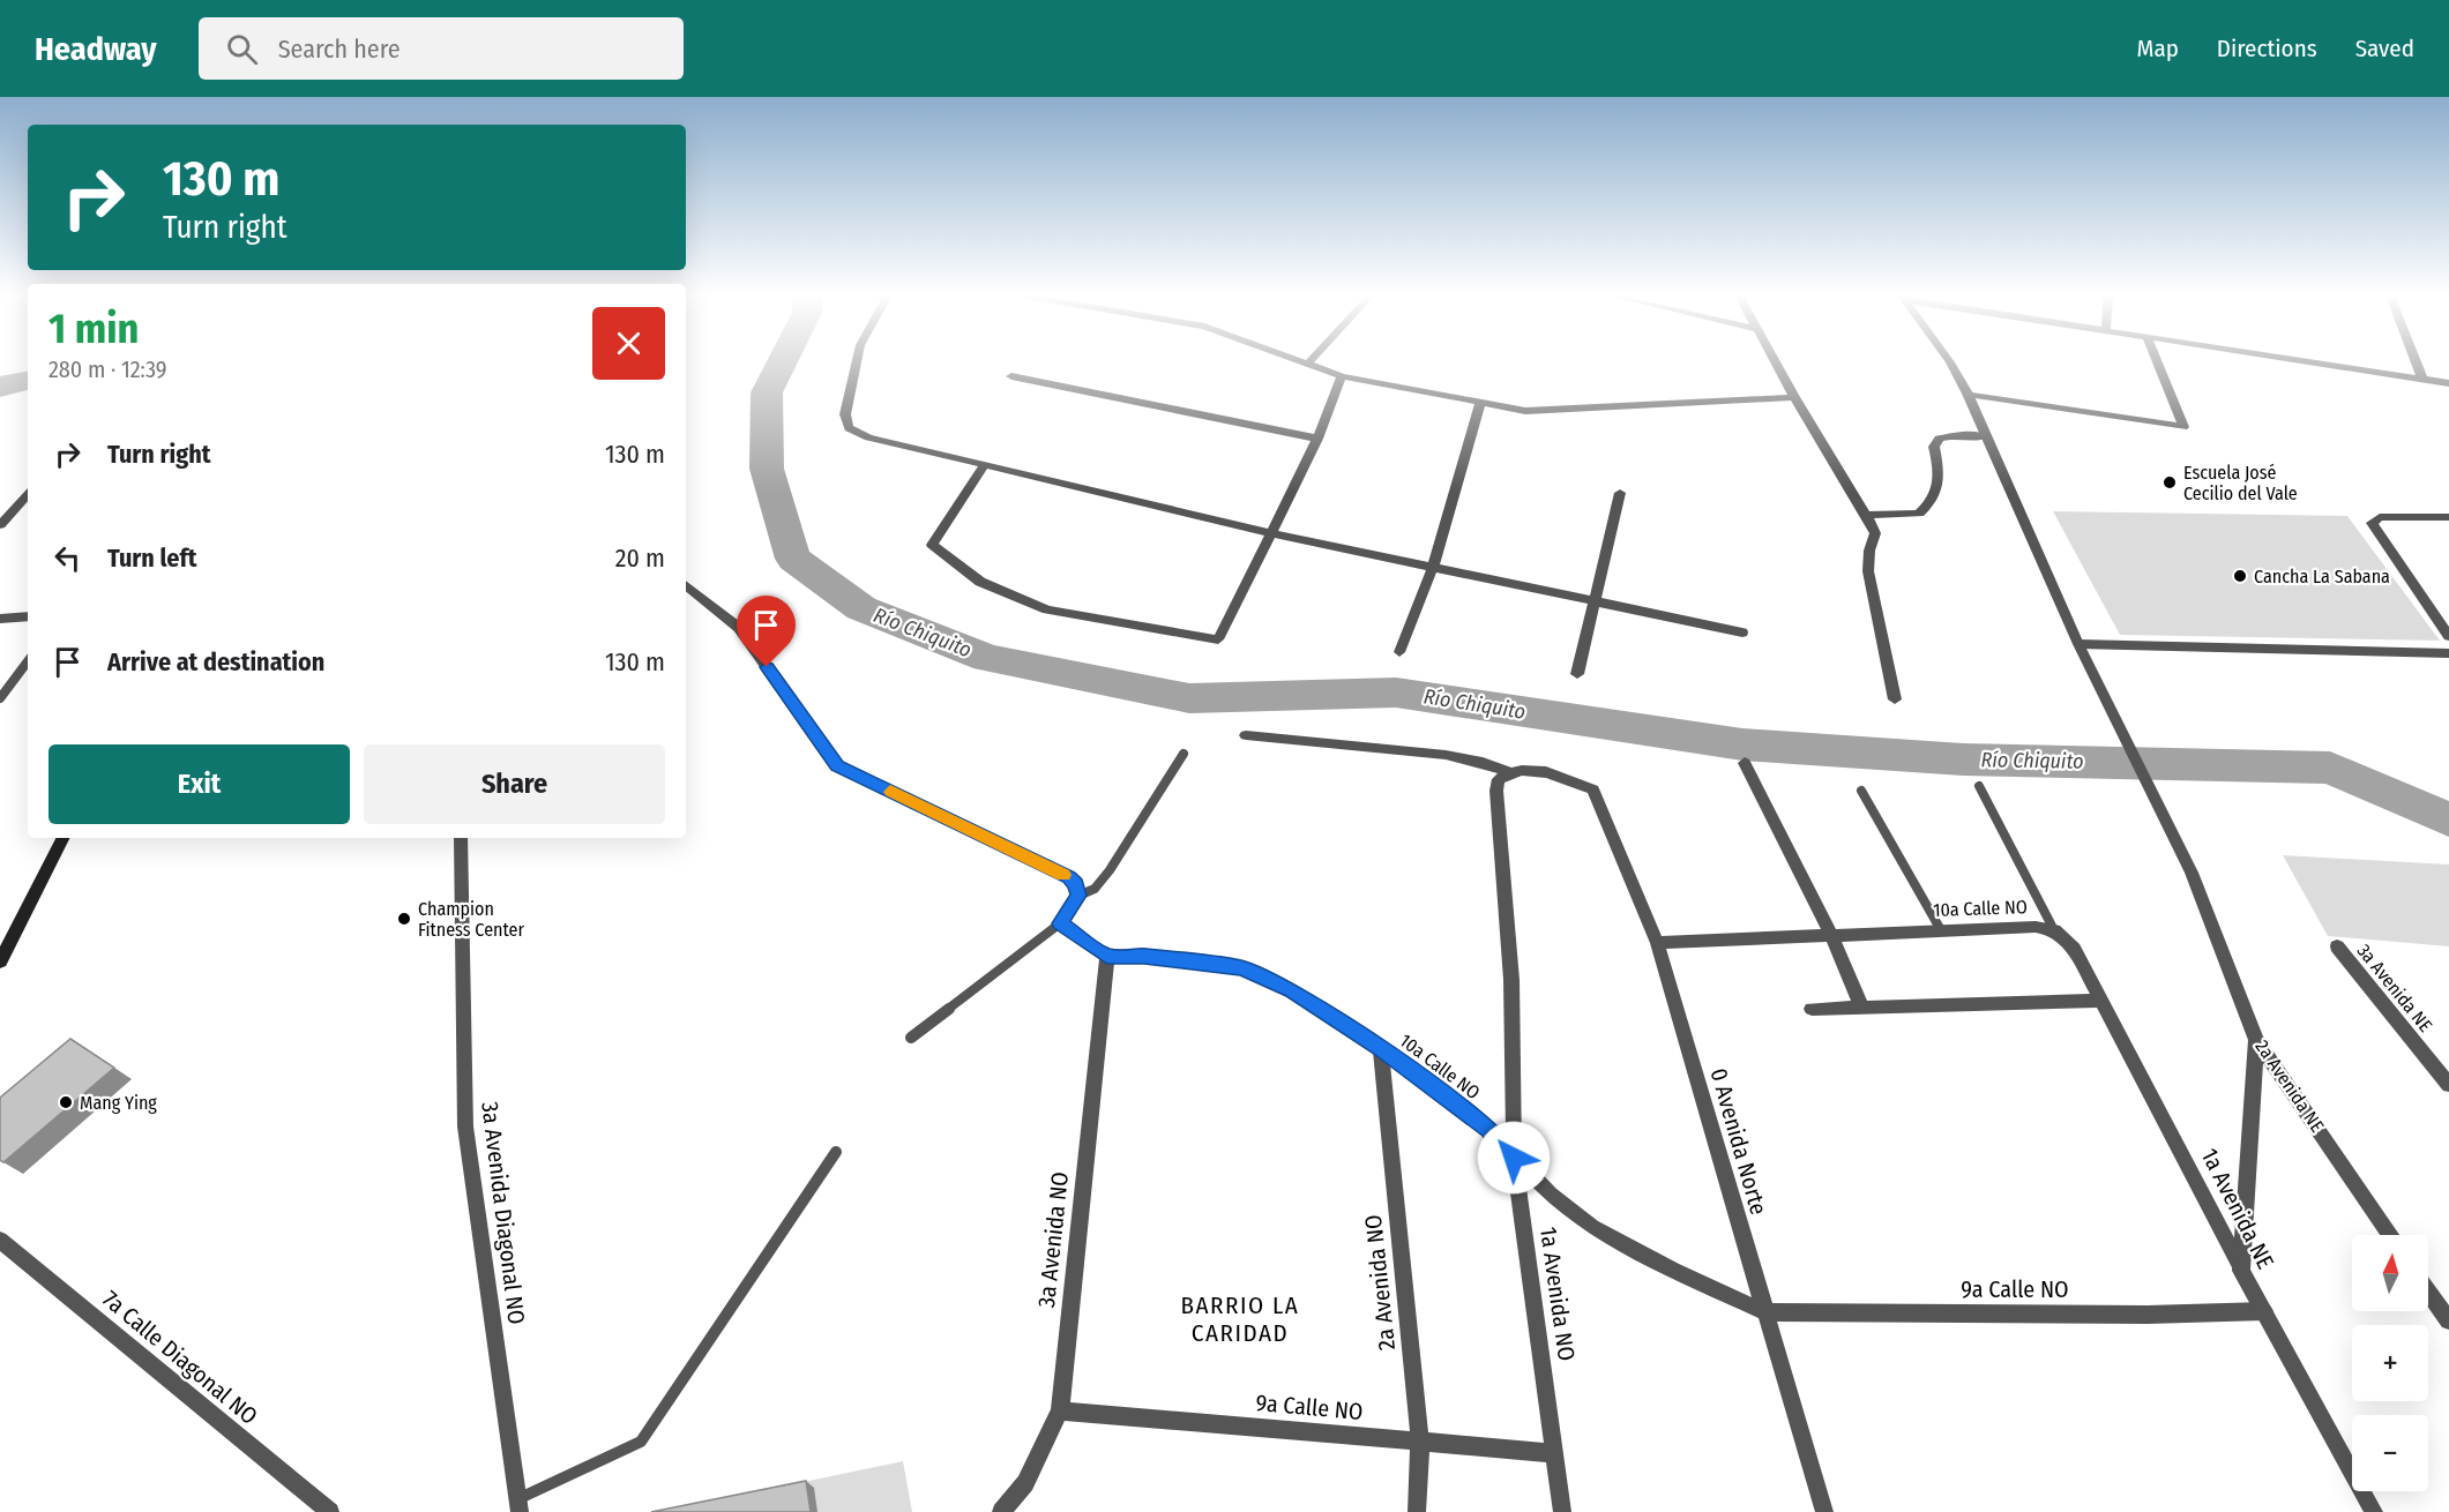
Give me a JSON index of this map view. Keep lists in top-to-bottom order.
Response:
{
  "streets": {
    "street": [
      "10a Calle NO",
      "3a Avenida NE",
      "2a Avenida NE",
      "0 Avenida Norte",
      "1a Avenida NE",
      "3a Avenida Diagonal NO",
      "3a Avenida NO",
      "2a Avenida NO",
      "9a Calle NO",
      "1a Avenida NO",
      "7a Calle Diagonal NO"
    ]
  },
  "crossings": [
    ["10a Calle NO", "0 Avenida Norte"],
    ["10a Calle NO", "1a Avenida NE"],
    ["10a Calle NO", "3a Avenida NO"],
    ["10a Calle NO", "2a Avenida NO"],
    ["10a Calle NO", "9a Calle NO"],
    ["10a Calle NO", "1a Avenida NO"],
    ["0 Avenida Norte", "9a Calle NO"],
    ["0 Avenida Norte", "1a Avenida NO"],
    ["1a Avenida NE", "9a Calle NO"],
    ["3a Avenida NO", "9a Calle NO"],
    ["2a Avenida NO", "9a Calle NO"],
    ["9a Calle NO", "1a Avenida NO"]
  ],
  "districts": ["BARRIO LA CARIDAD"],
  "water": ["Río Chiquito"],
  "places": [
    "Escuela José Cecilio del Vale",
    "Cancha La Sabana",
    "Champion Fitness Center",
    "Mang Ying"
  ],
  "north": "top",
  "page": {
    "header": "Headway",
    "search": "Search here",
    "nav": ["Map", "Directions", "Saved"],
    "turn": ["130 m", "Turn right"],
    "heading": ["1 min", "280 m · 12:39"],
    "list": [
      {
        "name": "Turn right",
        "value": "130 m"
      },
      {
        "name": "Turn left",
        "value": "20 m"
      },
      {
        "name": "Arrive at destination",
        "value": "130 m"
      }
    ],
    "buttons": ["Exit", "Share"],
    "map_buttons": ["+", "−"]
  }
}
